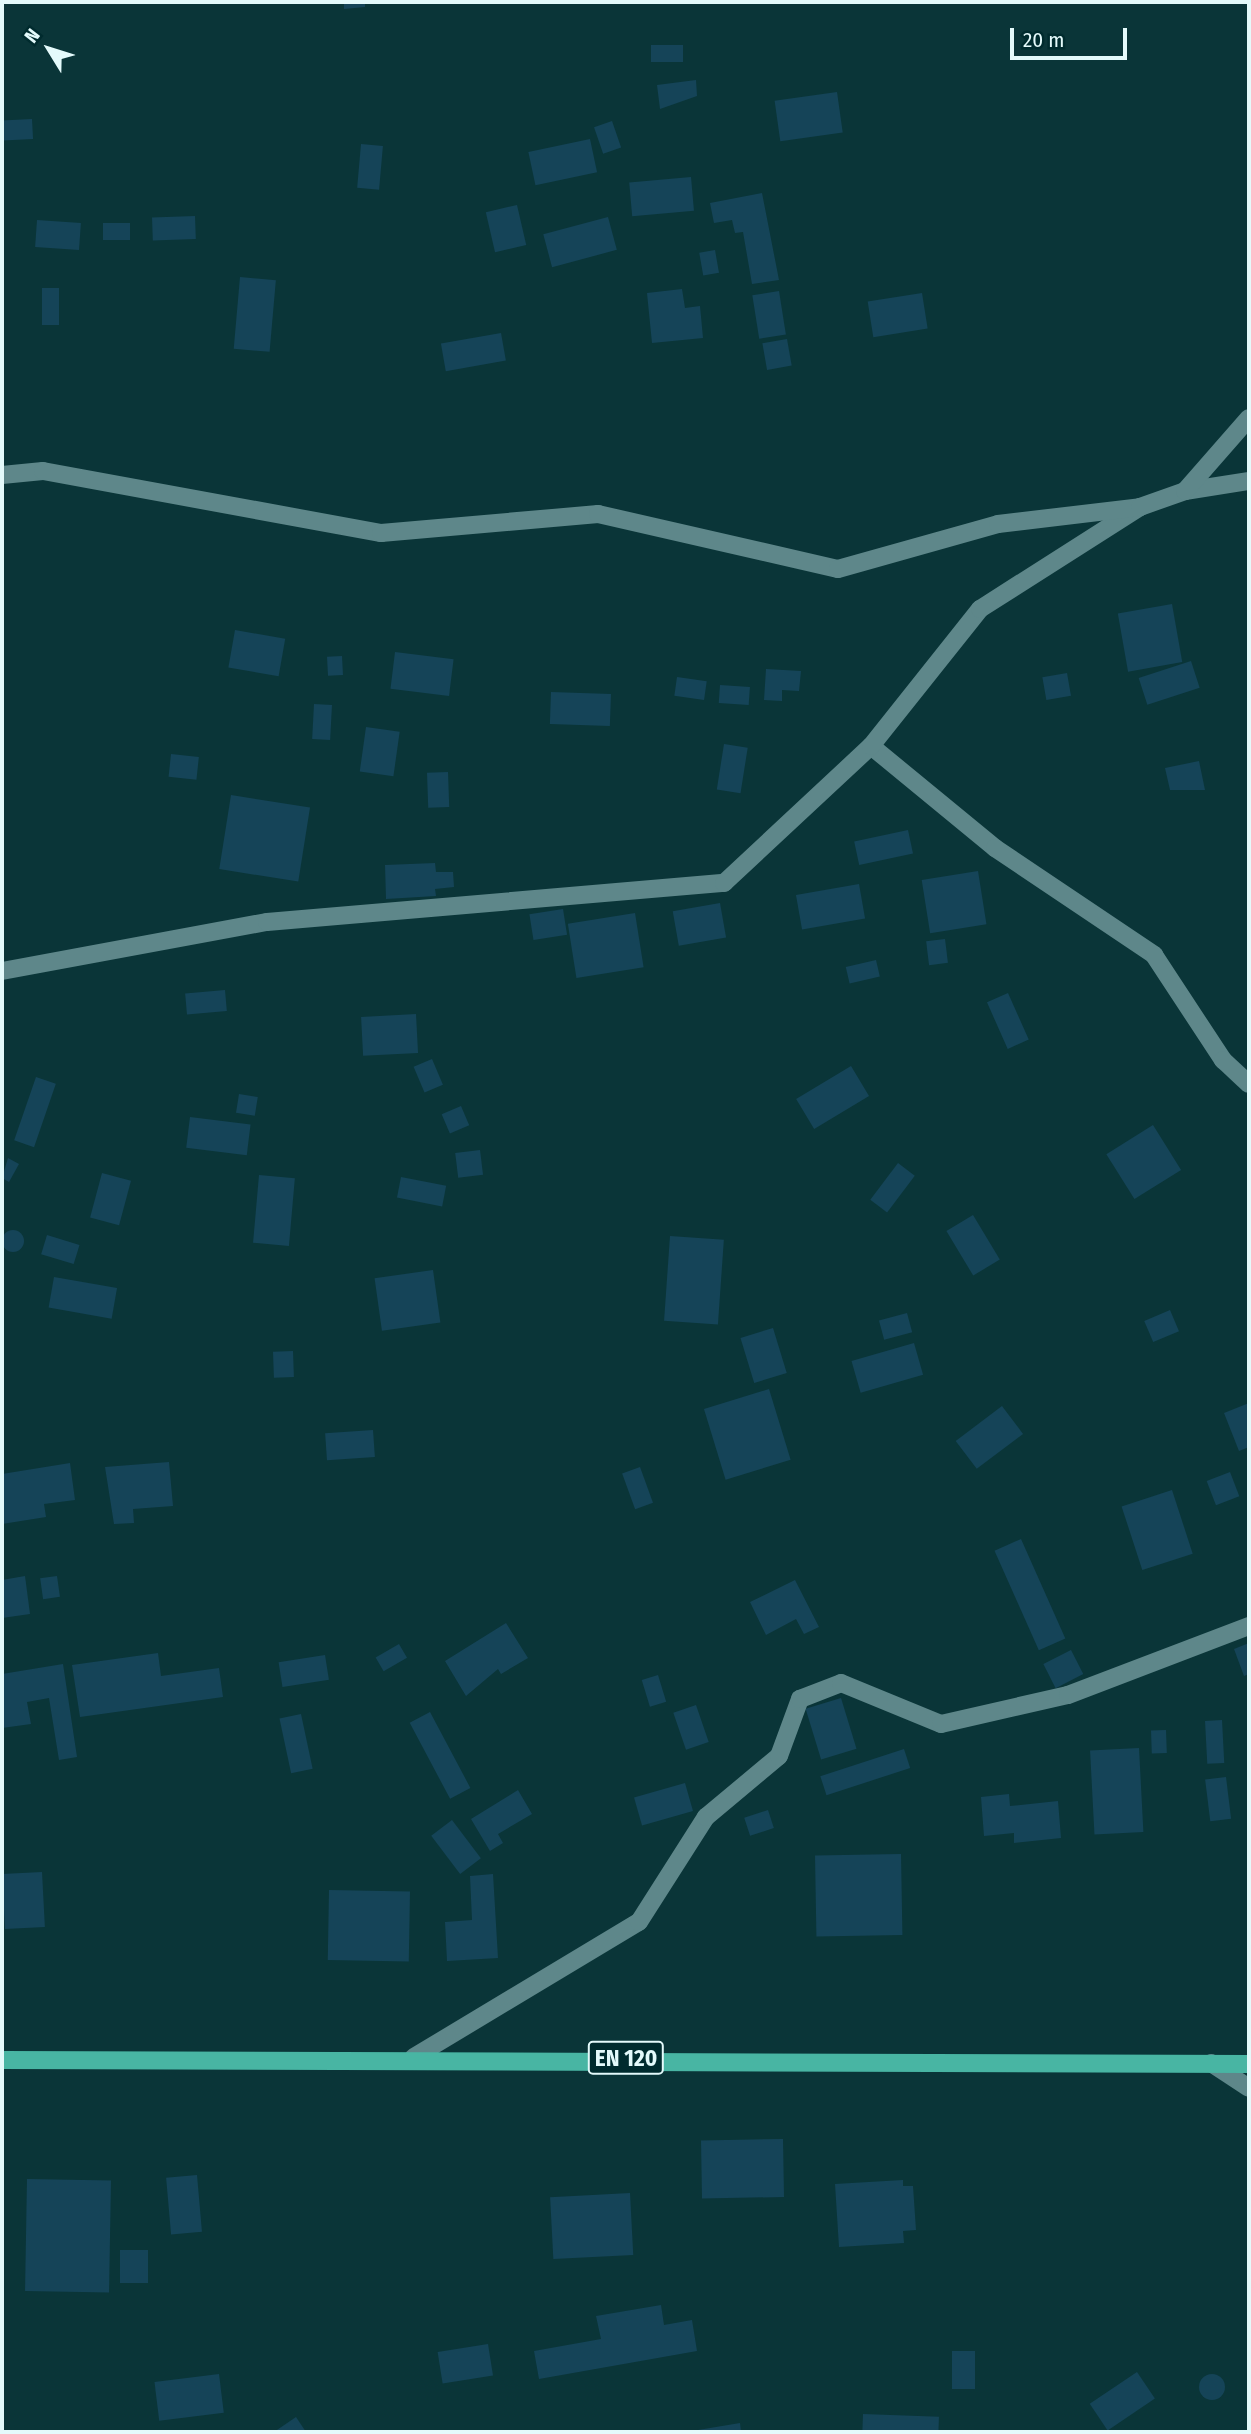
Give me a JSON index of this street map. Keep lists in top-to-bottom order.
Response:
{
  "streets": {
    "main road": ["EN 120"]
  },
  "scale_bar": "20 m",
  "north": "top left"
}
